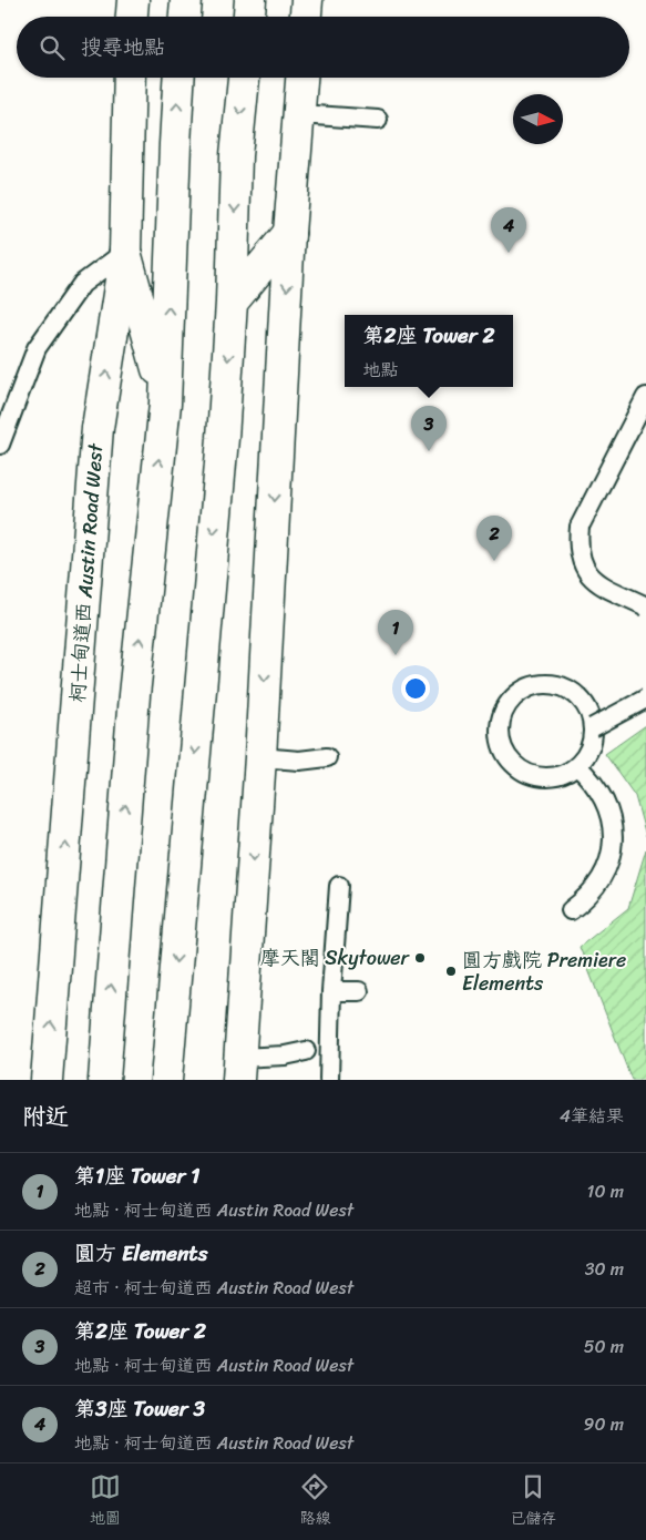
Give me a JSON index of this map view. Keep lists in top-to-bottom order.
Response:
{
  "streets": {
    "main road": ["柯士甸道西 Austin Road West"]
  },
  "places": ["摩天閣 Skytower", "圓方戲院 Premiere Elements"],
  "north": "right",
  "page": {
    "search": "搜尋地點",
    "pins": [
      "4",
      "3",
      "2",
      "1"
    ],
    "popup": ["第2座 Tower 2", "地點"],
    "heading": ["附近", "4筆結果"],
    "list": [
      {
        "mark": "1",
        "name": "第1座 Tower 1",
        "note": "地點 · 柯士甸道西 Austin Road West",
        "value": "10 m"
      },
      {
        "mark": "2",
        "name": "圓方 Elements",
        "note": "超市 · 柯士甸道西 Austin Road West",
        "value": "30 m"
      },
      {
        "mark": "3",
        "name": "第2座 Tower 2",
        "note": "地點 · 柯士甸道西 Austin Road West",
        "value": "50 m"
      },
      {
        "mark": "4",
        "name": "第3座 Tower 3",
        "note": "地點 · 柯士甸道西 Austin Road West",
        "value": "90 m"
      }
    ],
    "nav": ["地圖", "路線", "已儲存"]
  }
}
